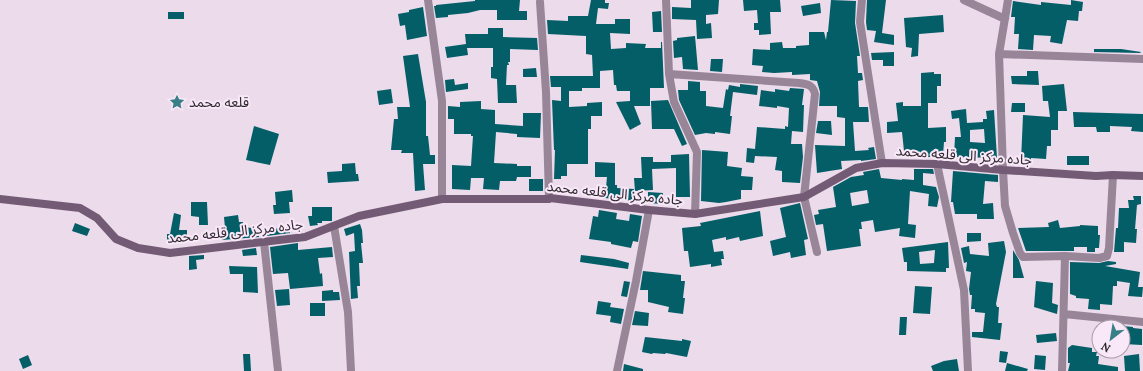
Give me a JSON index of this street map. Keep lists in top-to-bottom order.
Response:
{
  "streets": {
    "street": ["جاده مرکز الی قلعه محمد"]
  },
  "places": {
    "place": ["قلعه محمد"]
  },
  "north": "bottom left"
}
